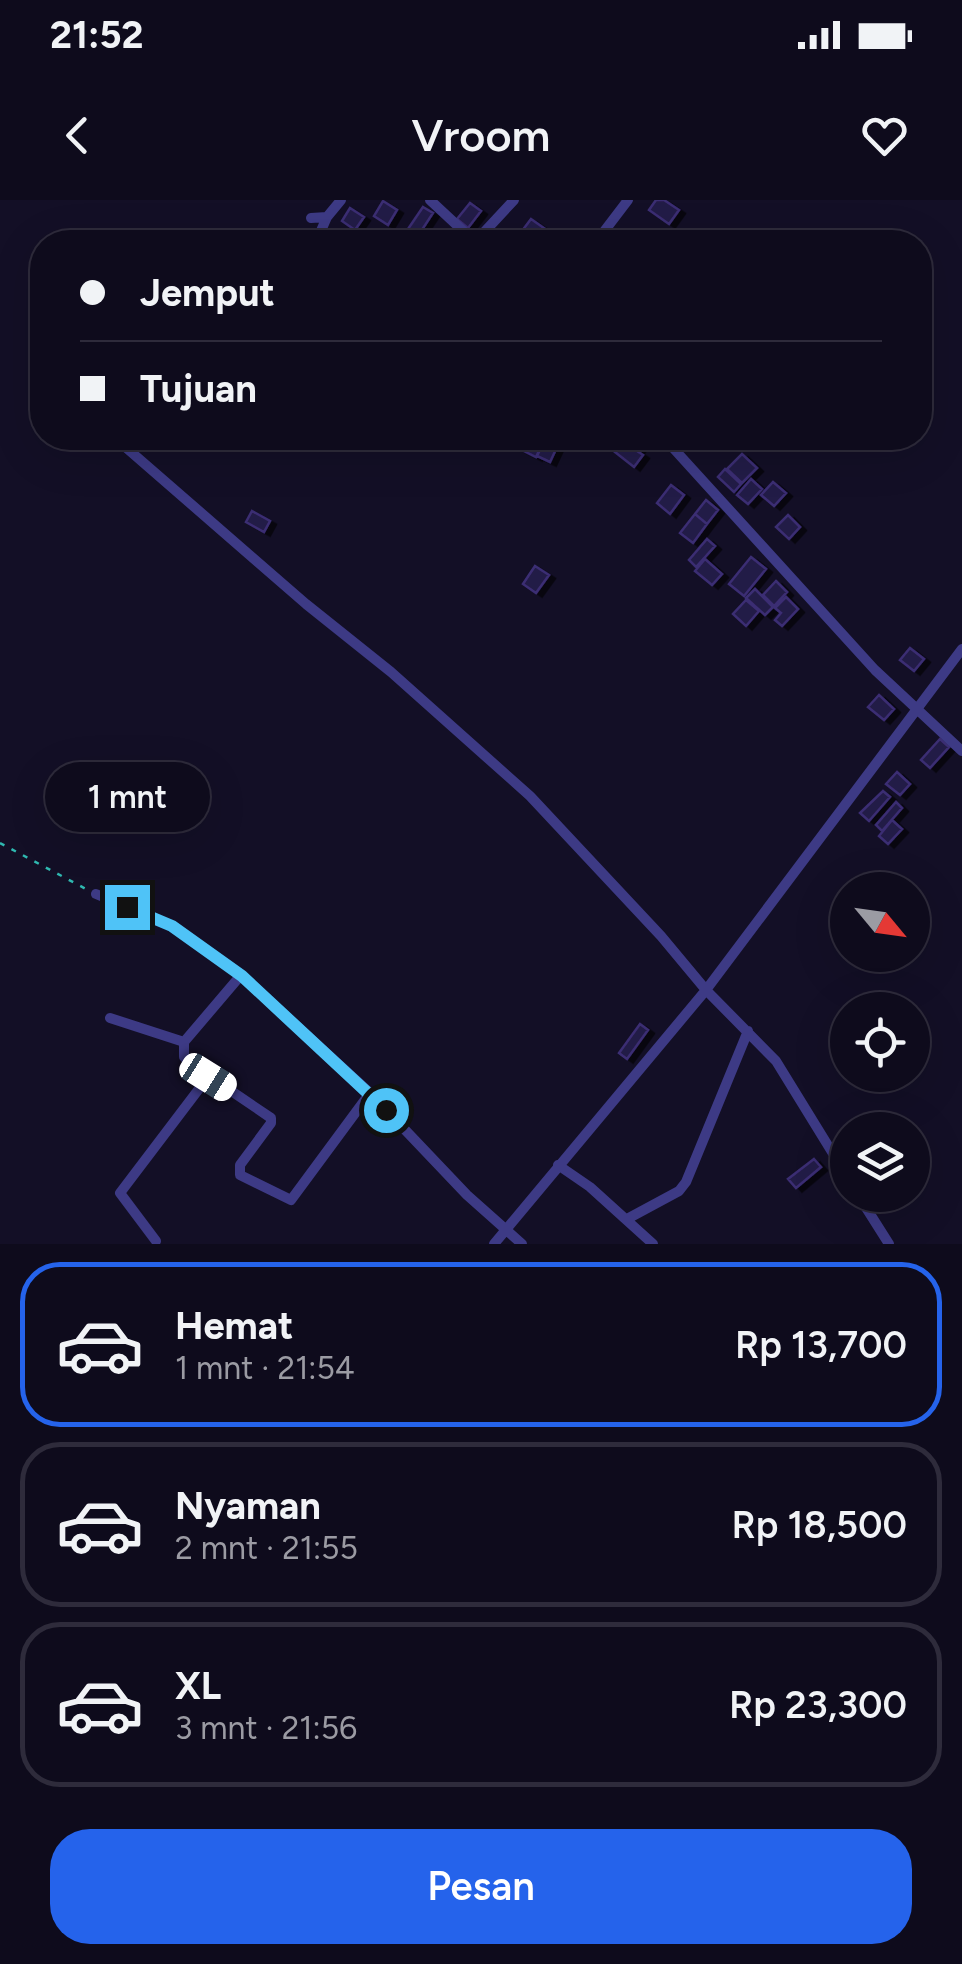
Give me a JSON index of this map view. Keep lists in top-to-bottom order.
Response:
{
  "north": "bottom right",
  "page": {
    "status": "21:52",
    "header": "Vroom",
    "banner": ["Jemput", "Tujuan"],
    "bubble": "1 mnt",
    "list": [
      {
        "name": "Hemat",
        "note": "1 mnt · 21:54",
        "value": "Rp 13,700"
      },
      {
        "name": "Nyaman",
        "note": "2 mnt · 21:55",
        "value": "Rp 18,500"
      },
      {
        "name": "XL",
        "note": "3 mnt · 21:56",
        "value": "Rp 23,300"
      }
    ],
    "buttons": "Pesan"
  }
}
